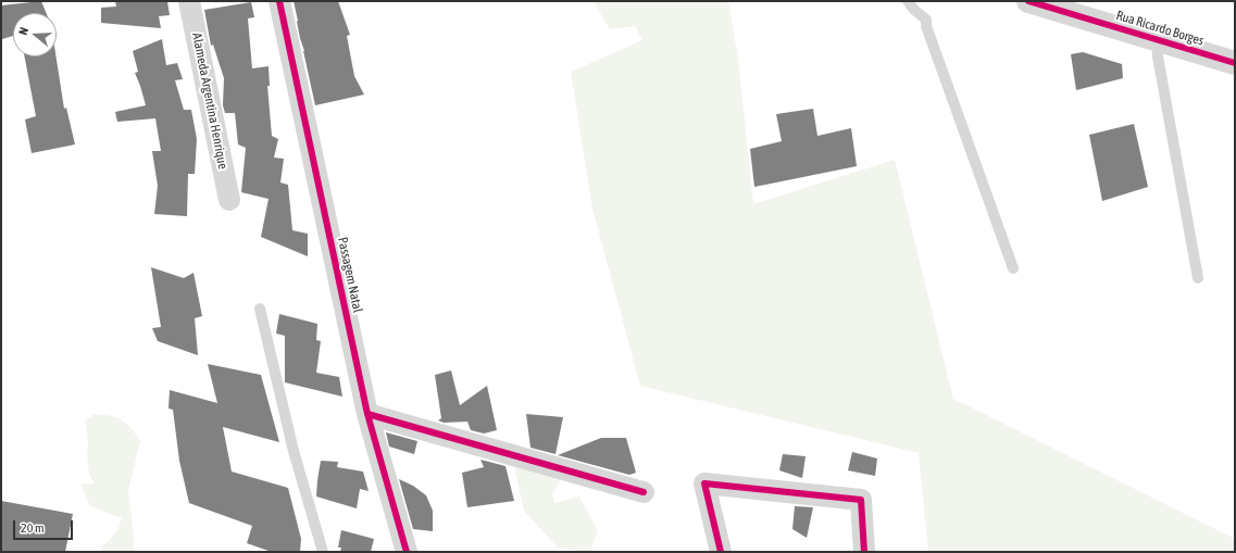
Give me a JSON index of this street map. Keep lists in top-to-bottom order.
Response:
{
  "streets": {
    "street": ["Rua Ricardo Borges", "Alameda Argentina Henrique", "Passagem Natal"]
  },
  "scale_bar": "20 m",
  "north": "left"
}
